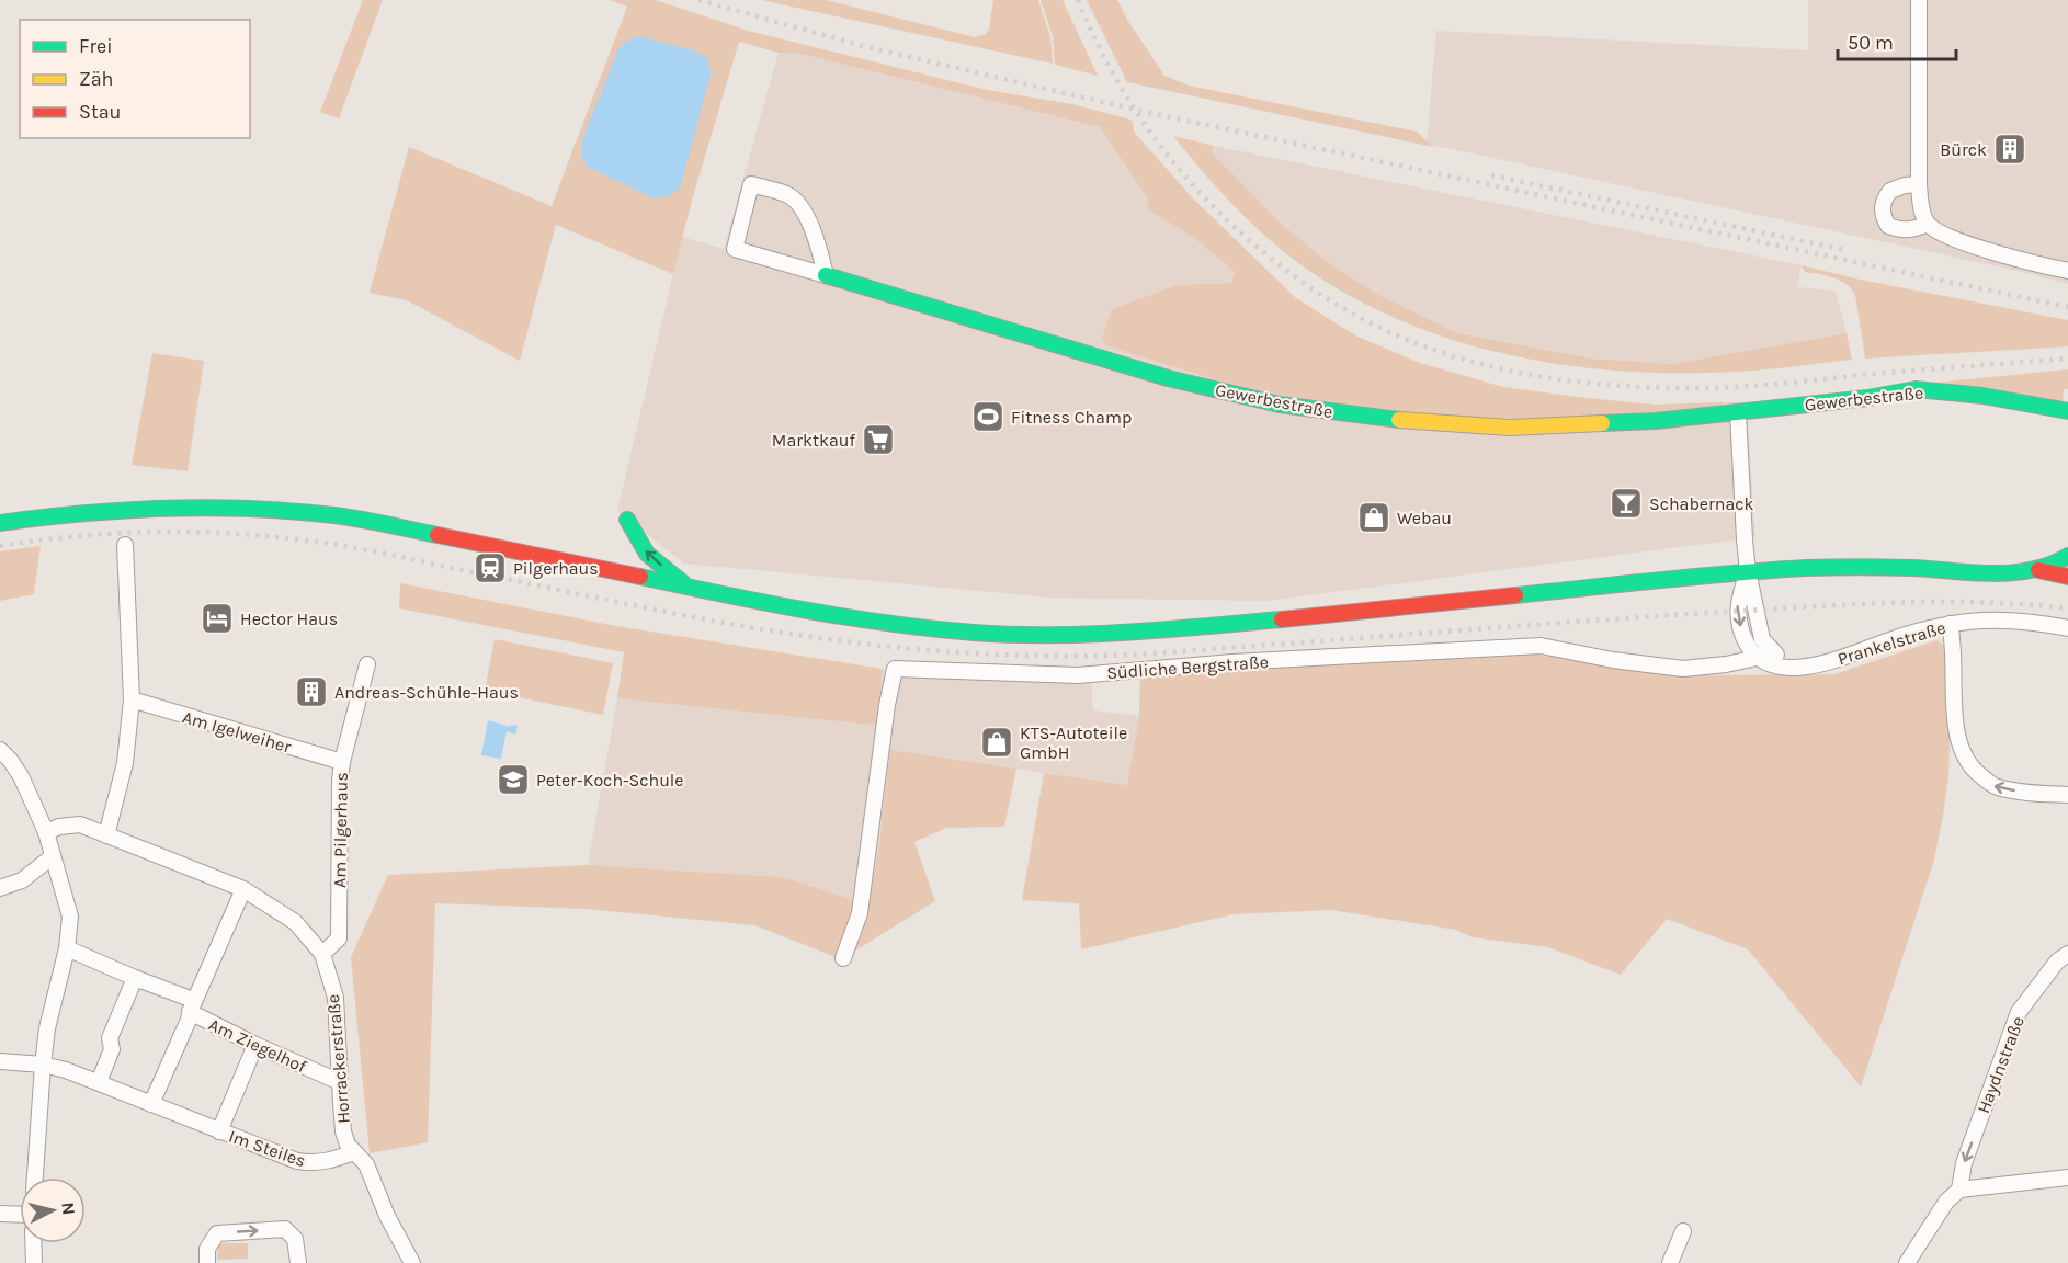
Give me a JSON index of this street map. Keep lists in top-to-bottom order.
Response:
{
  "streets": {
    "main road": ["Gewerbestraße"],
    "street": [
      "Prankelstraße",
      "Südliche Bergstraße",
      "Am Igelweiher",
      "Am Pilgerhaus",
      "Am Ziegelhof",
      "Horrackerstraße",
      "Haydnstraße",
      "Im Steiles"
    ]
  },
  "crossings": [
    ["Prankelstraße", "Südliche Bergstraße"],
    ["Am Igelweiher", "Am Pilgerhaus"],
    ["Am Pilgerhaus", "Horrackerstraße"],
    ["Am Ziegelhof", "Horrackerstraße"],
    ["Am Ziegelhof", "Im Steiles"],
    ["Horrackerstraße", "Im Steiles"]
  ],
  "one_way": ["Haydnstraße"],
  "places": {
    "building": ["Bürck", "Andreas-Schühle-Haus"],
    "sports": ["Fitness Champ"],
    "supermarket": ["Marktkauf"],
    "bar": ["Schabernack"],
    "shop": ["Webau", "KTS-Autoteile GmbH"],
    "station": ["Pilgerhaus"],
    "hotel": ["Hector Haus"],
    "school or university": ["Peter-Koch-Schule"]
  },
  "legend": ["Frei", "Zäh", "Stau"],
  "scale_bar": "50 m",
  "north": "right"
}
